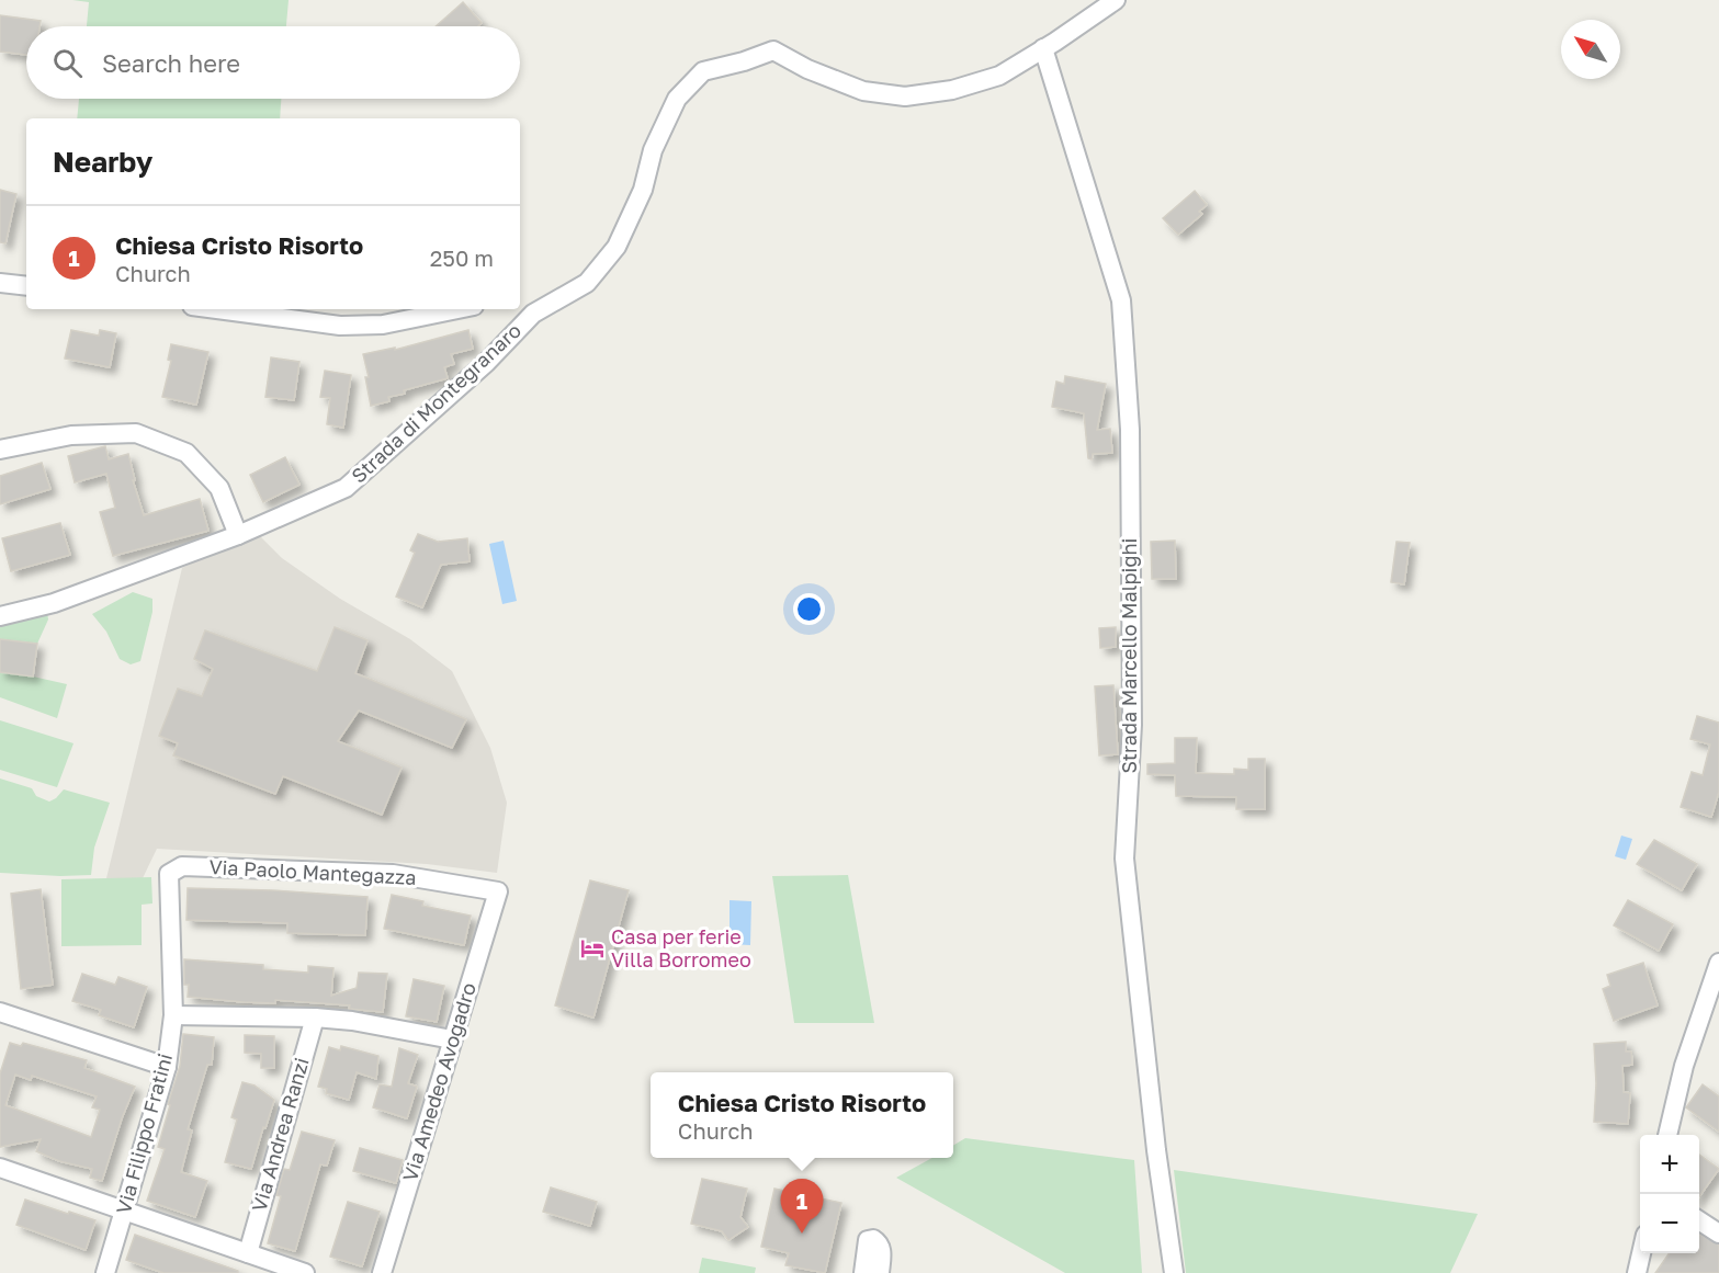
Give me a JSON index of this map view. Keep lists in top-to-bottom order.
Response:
{
  "streets": {
    "street": [
      "Strada di Montegranaro",
      "Strada Marcello Malpighi",
      "Via Paolo Mantegazza",
      "Via Amedeo Avogadro",
      "Via Filippo Fratini",
      "Via Andrea Ranzi"
    ]
  },
  "crossings": [
    ["Strada di Montegranaro", "Strada Marcello Malpighi"],
    ["Via Paolo Mantegazza", "Via Amedeo Avogadro"],
    ["Via Paolo Mantegazza", "Via Filippo Fratini"]
  ],
  "places": {
    "hotel": ["Casa per ferie Villa Borromeo"]
  },
  "north": "top left",
  "page": {
    "search": "Search here",
    "heading": "Nearby",
    "list": [
      {
        "mark": "1",
        "name": "Chiesa Cristo Risorto",
        "note": "Church",
        "value": "250 m"
      }
    ],
    "popup": ["Chiesa Cristo Risorto", "Church"],
    "map_buttons": ["+", "−"],
    "pins": "1"
  }
}
